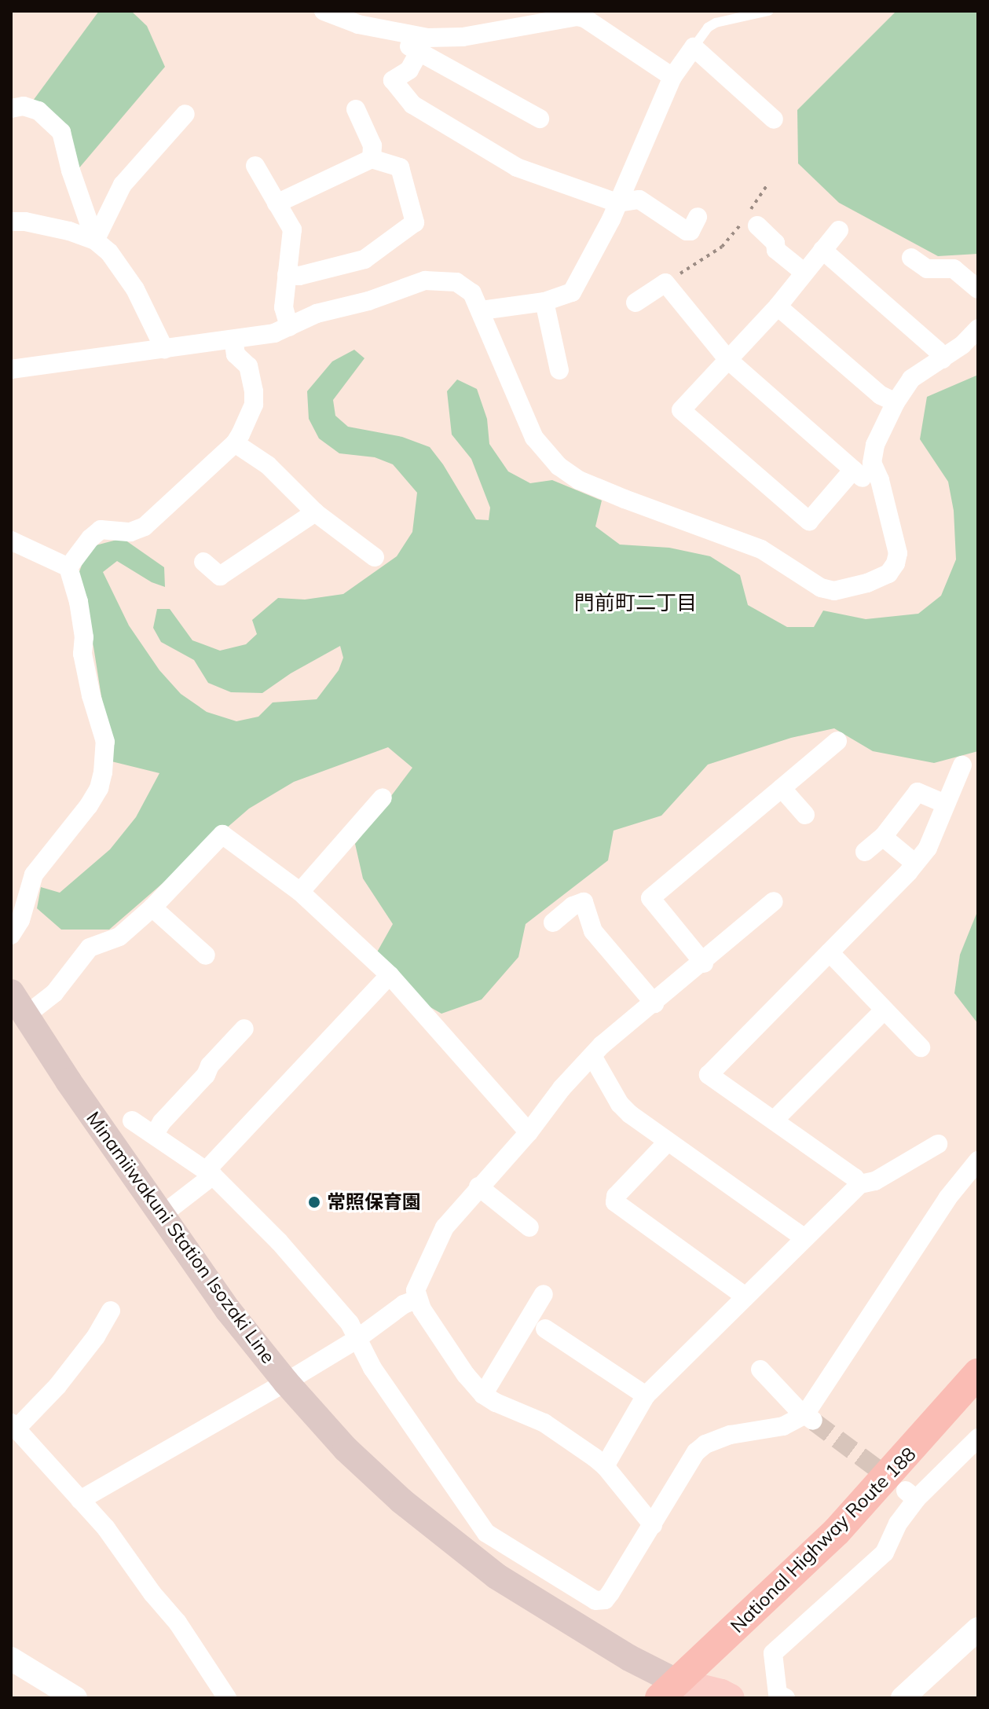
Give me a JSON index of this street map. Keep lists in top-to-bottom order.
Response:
{
  "streets": {
    "highway": ["National Highway Route 188"],
    "main road": ["Minamiiwakuni Station Isozaki Line"]
  },
  "crossings": [
    ["Minamiiwakuni Station Isozaki Line", "National Highway Route 188"]
  ],
  "districts": ["門前町二丁目"],
  "places": ["常照保育園"]
}
